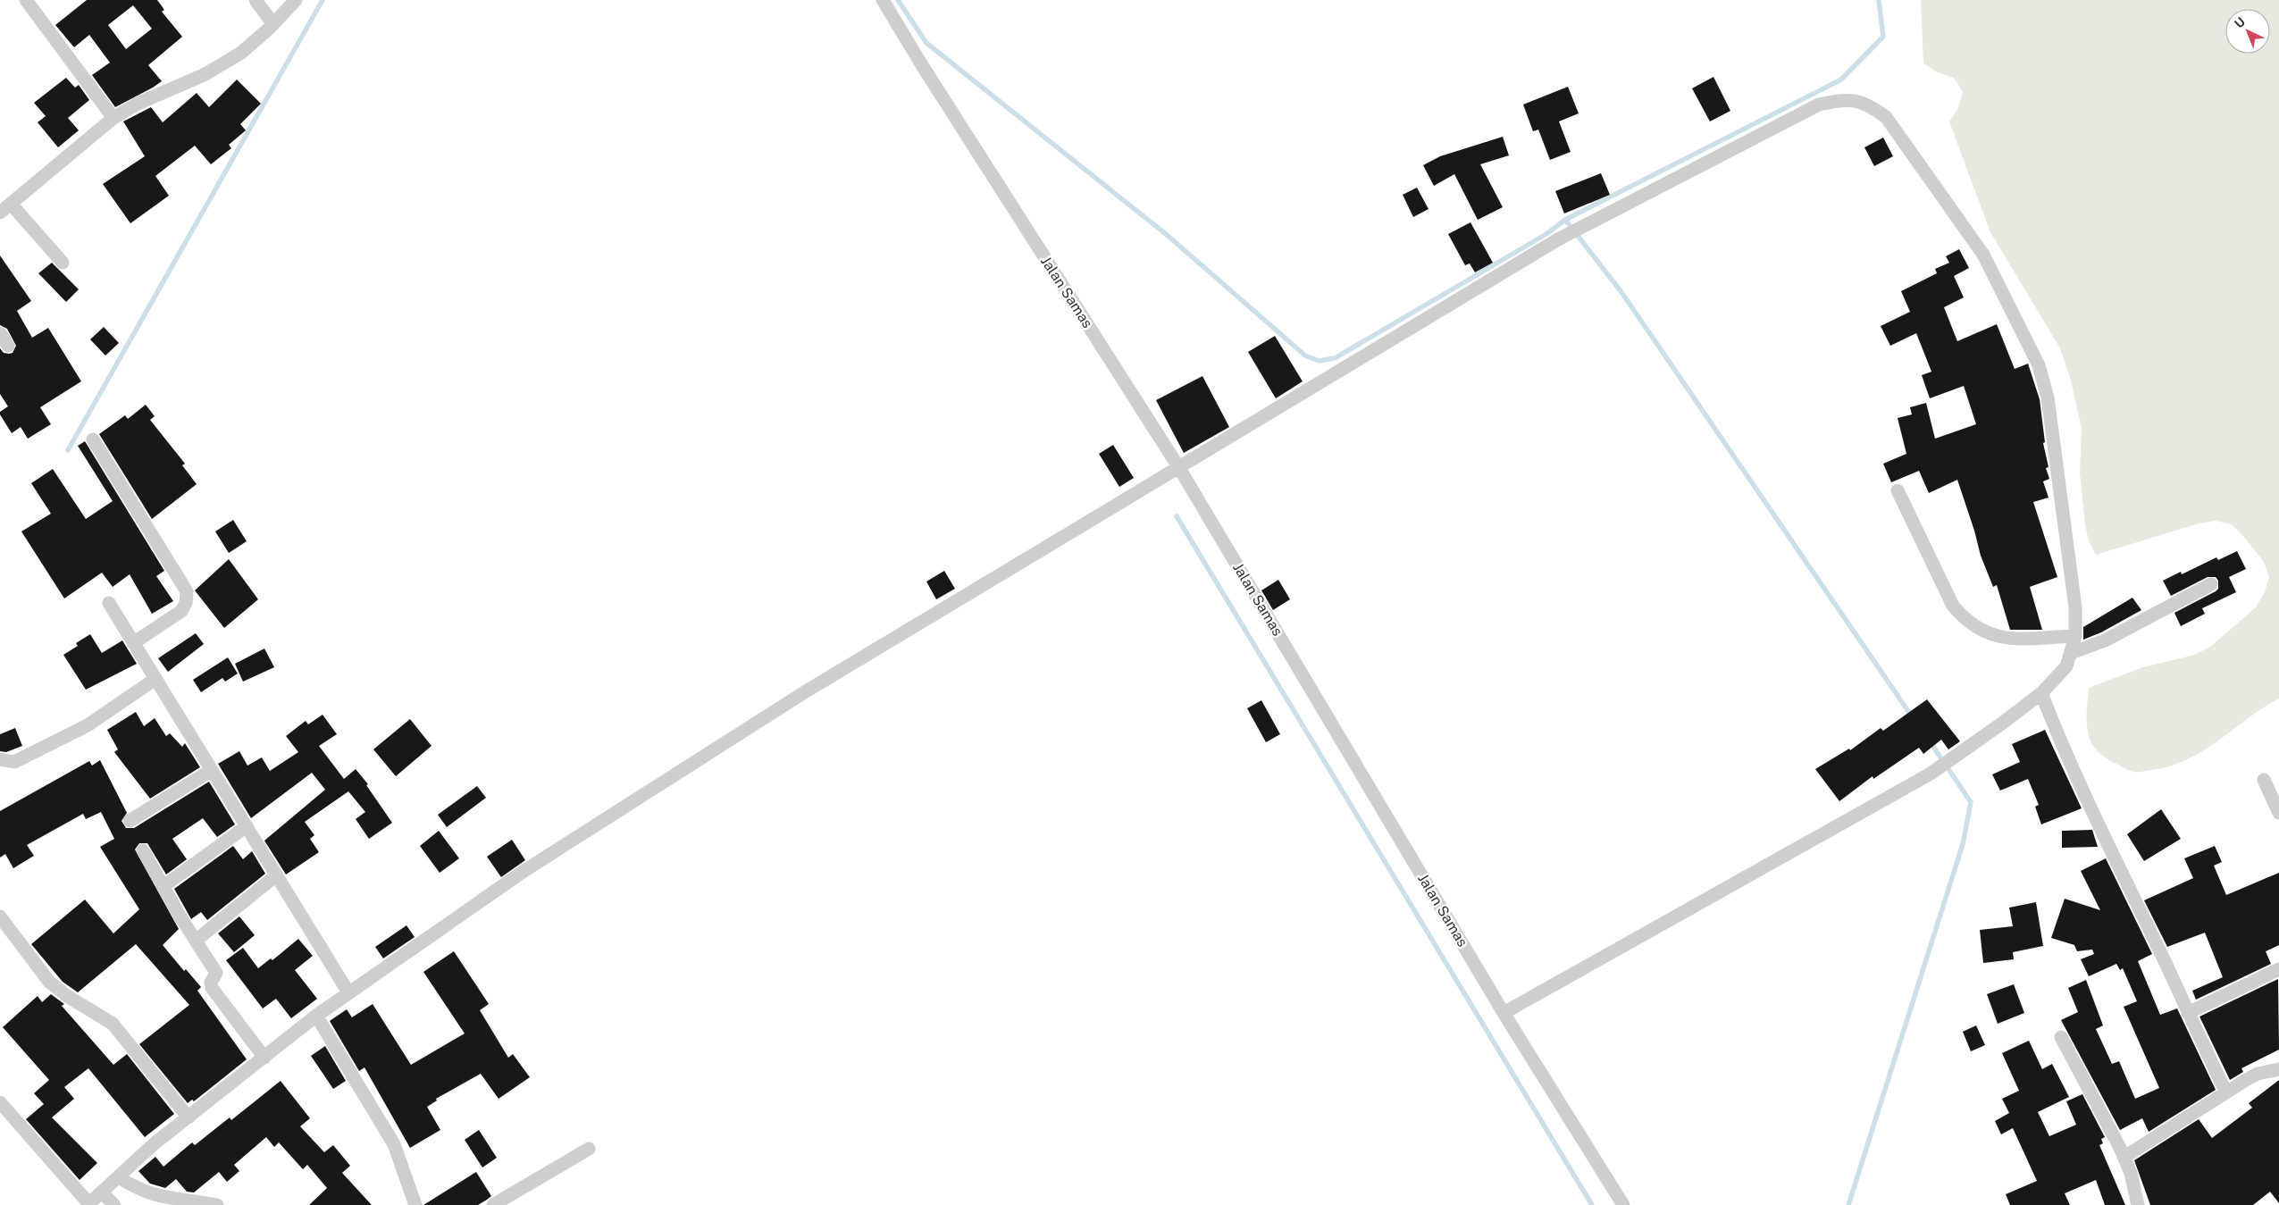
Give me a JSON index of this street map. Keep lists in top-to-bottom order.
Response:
{
  "streets": {
    "street": ["Jalan Samas"]
  },
  "north": "top left"
}
